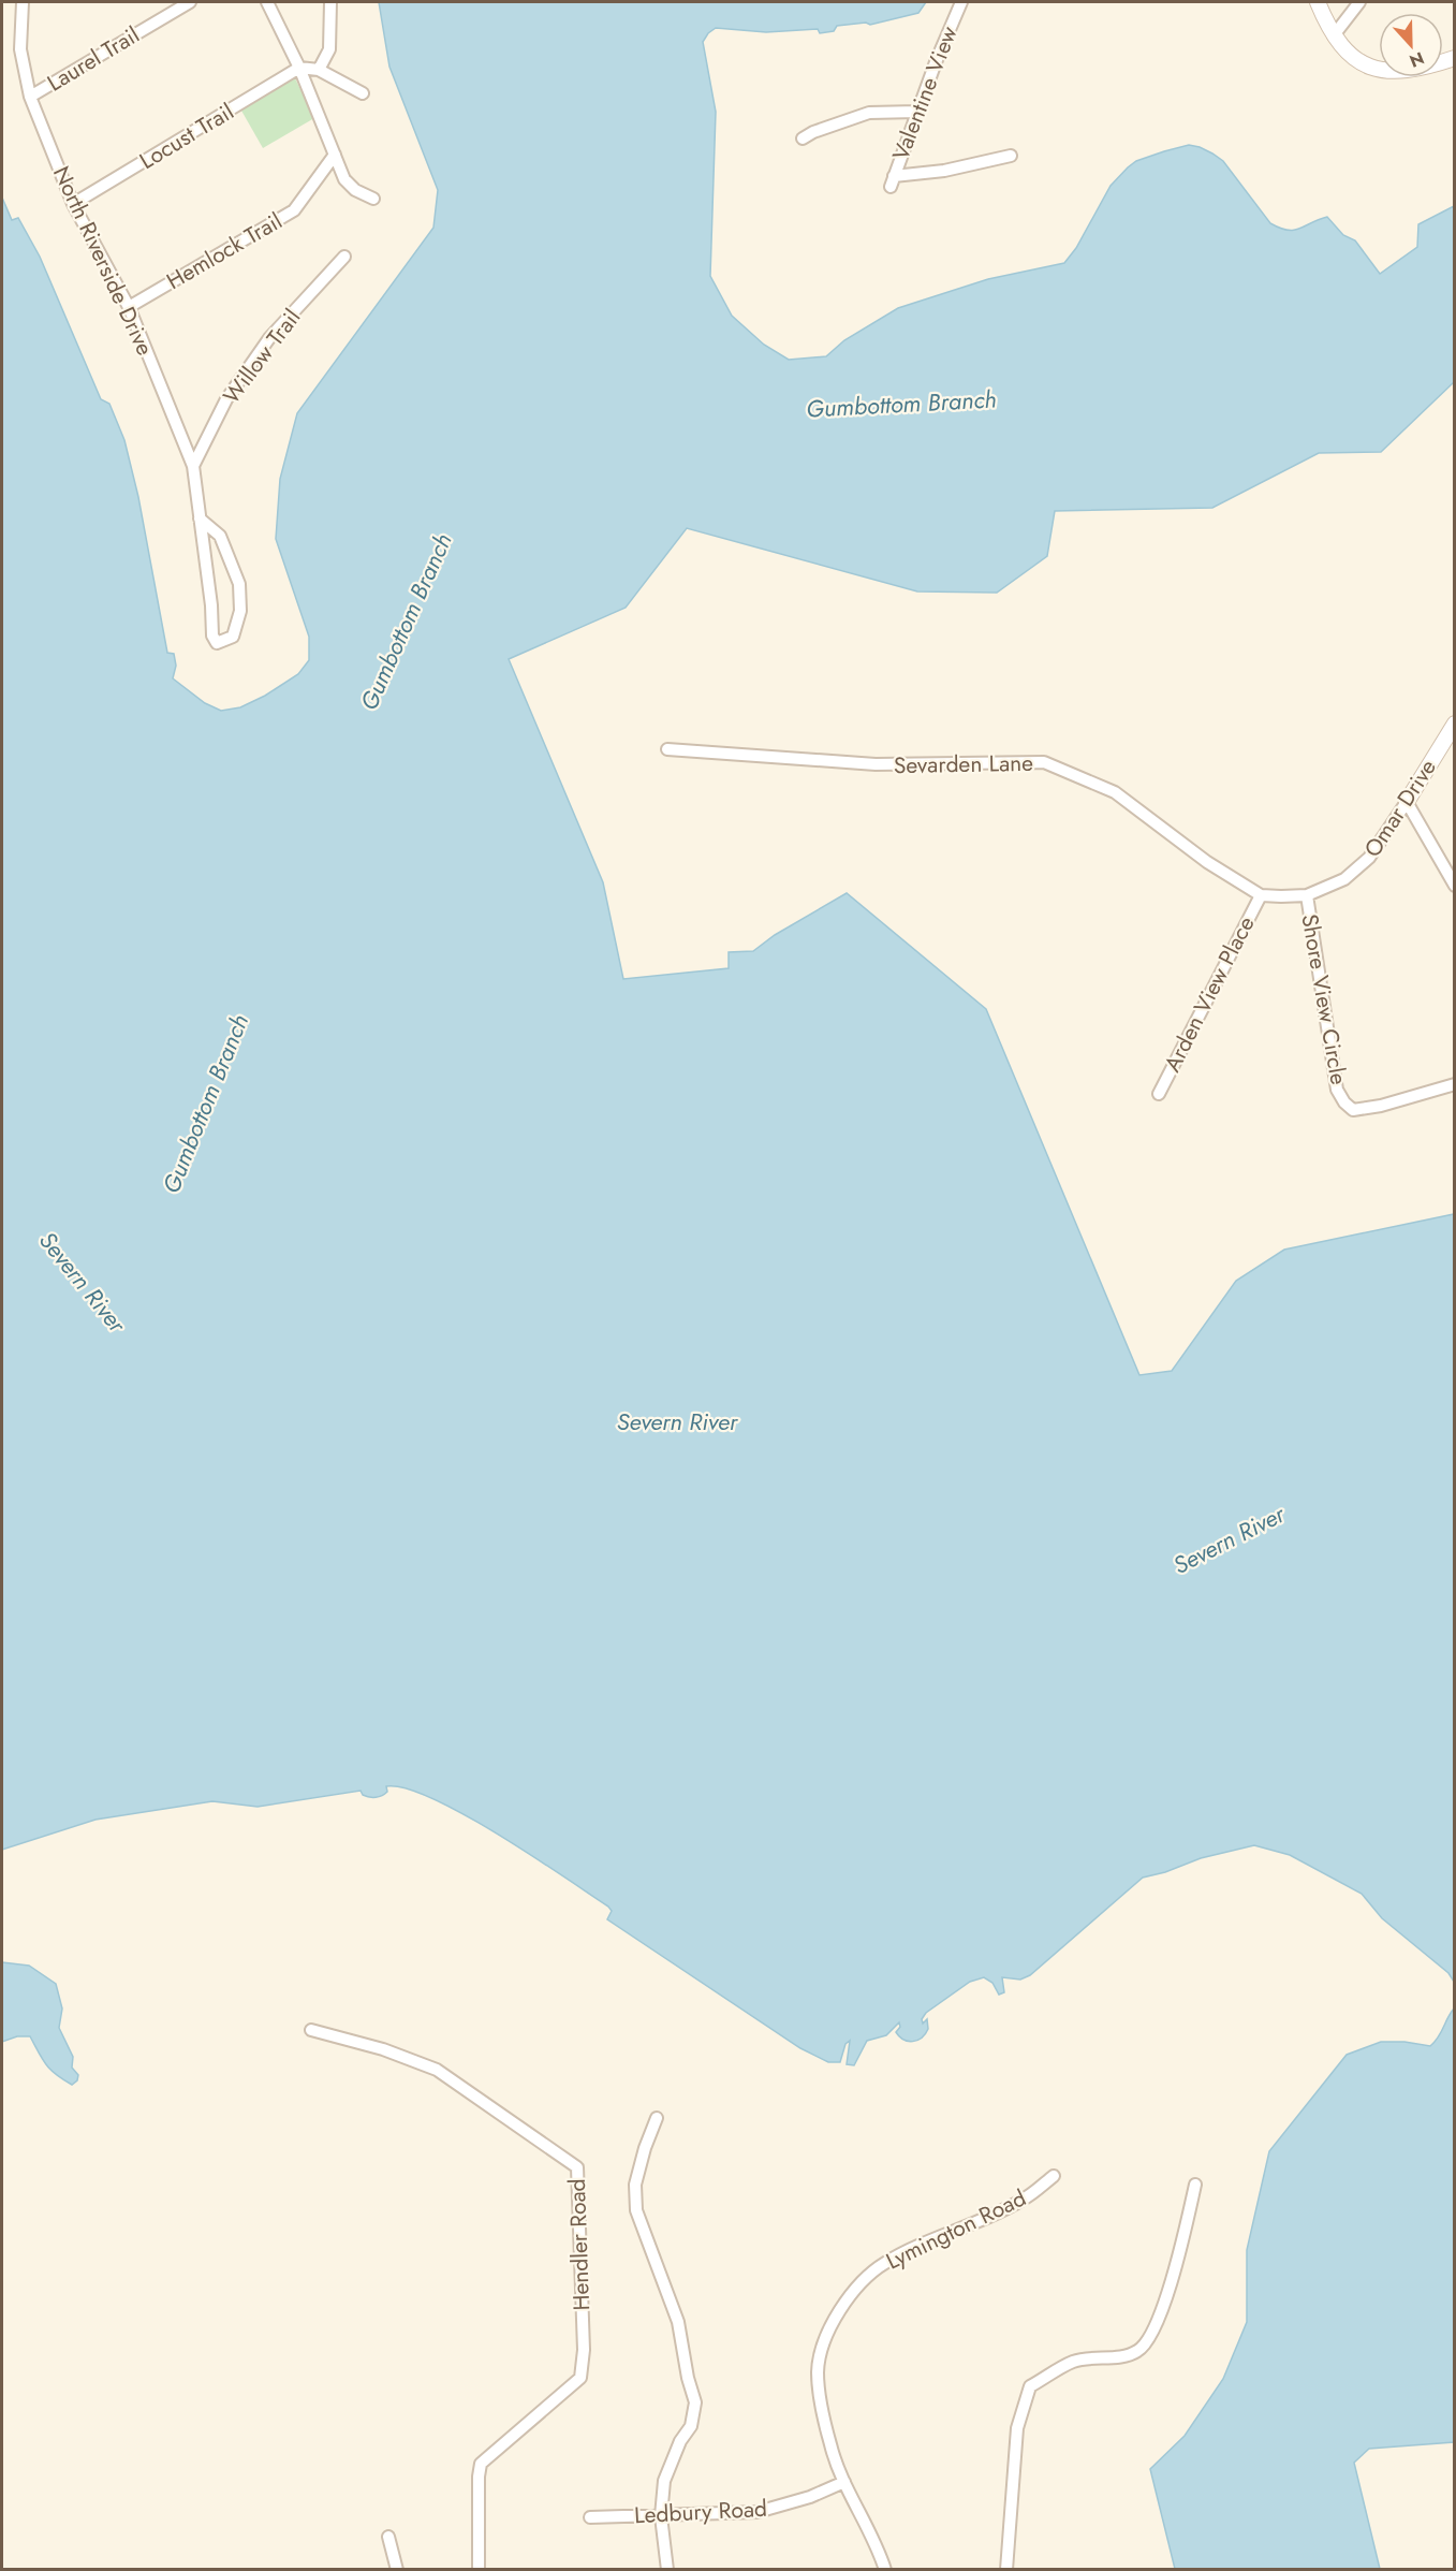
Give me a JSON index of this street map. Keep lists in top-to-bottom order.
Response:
{
  "streets": {
    "street": [
      "Laurel Trail",
      "Valentine View",
      "Locust Trail",
      "Hemlock Trail",
      "North Riverside Drive",
      "Willow Trail",
      "Sevarden Lane",
      "Omar Drive",
      "Arden View Place",
      "Shore View Circle",
      "Lymington Road",
      "Hendler Road",
      "Ledbury Road"
    ]
  },
  "crossings": [
    ["Laurel Trail", "North Riverside Drive"],
    ["Locust Trail", "North Riverside Drive"],
    ["Hemlock Trail", "North Riverside Drive"],
    ["North Riverside Drive", "Willow Trail"],
    ["Sevarden Lane", "Omar Drive"],
    ["Sevarden Lane", "Arden View Place"],
    ["Omar Drive", "Arden View Place"],
    ["Omar Drive", "Shore View Circle"],
    ["Lymington Road", "Ledbury Road"]
  ],
  "water": ["Gumbottom Branch", "Severn River"],
  "north": "bottom"
}
